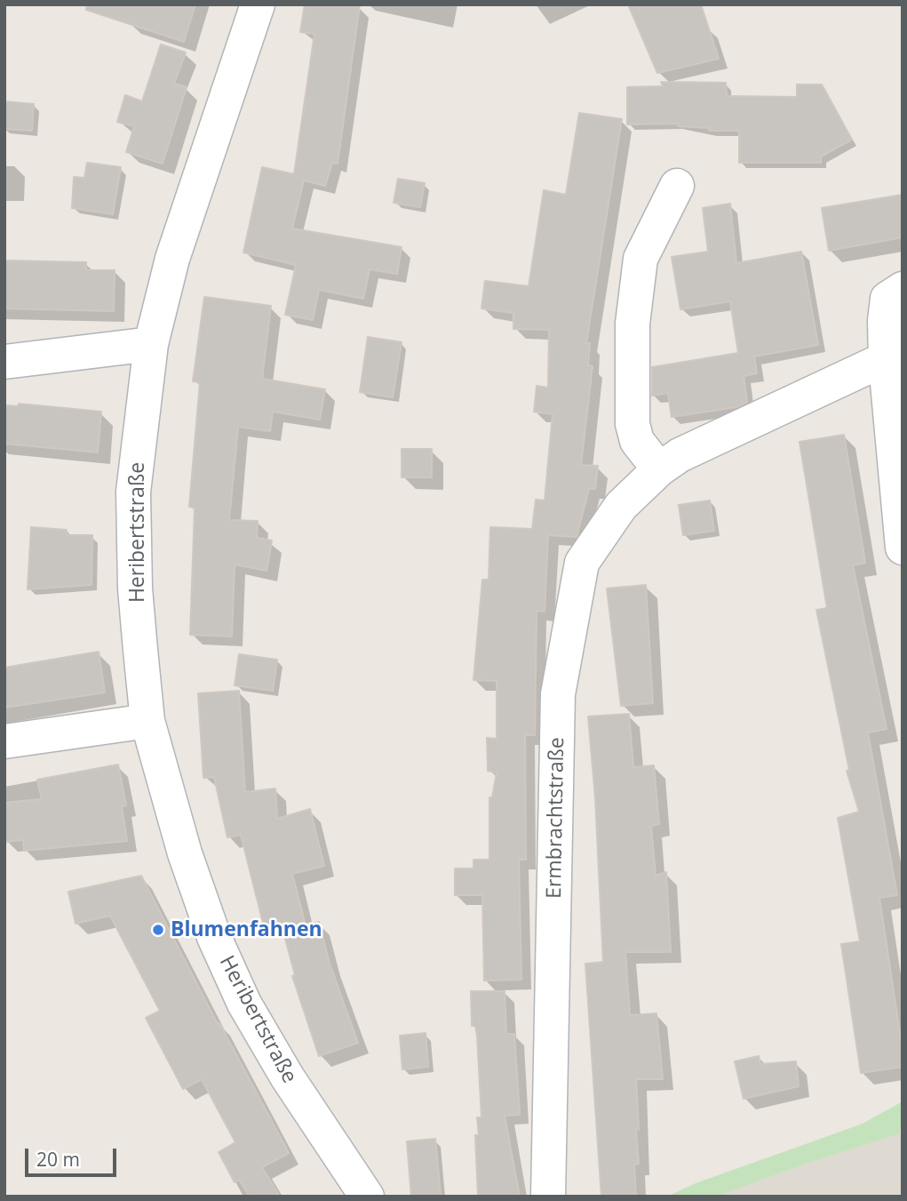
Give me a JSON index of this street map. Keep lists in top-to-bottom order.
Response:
{
  "streets": {
    "street": ["Heribertstraße", "Ermbrachtstraße"]
  },
  "places": ["Blumenfahnen"],
  "scale_bar": "20 m"
}
